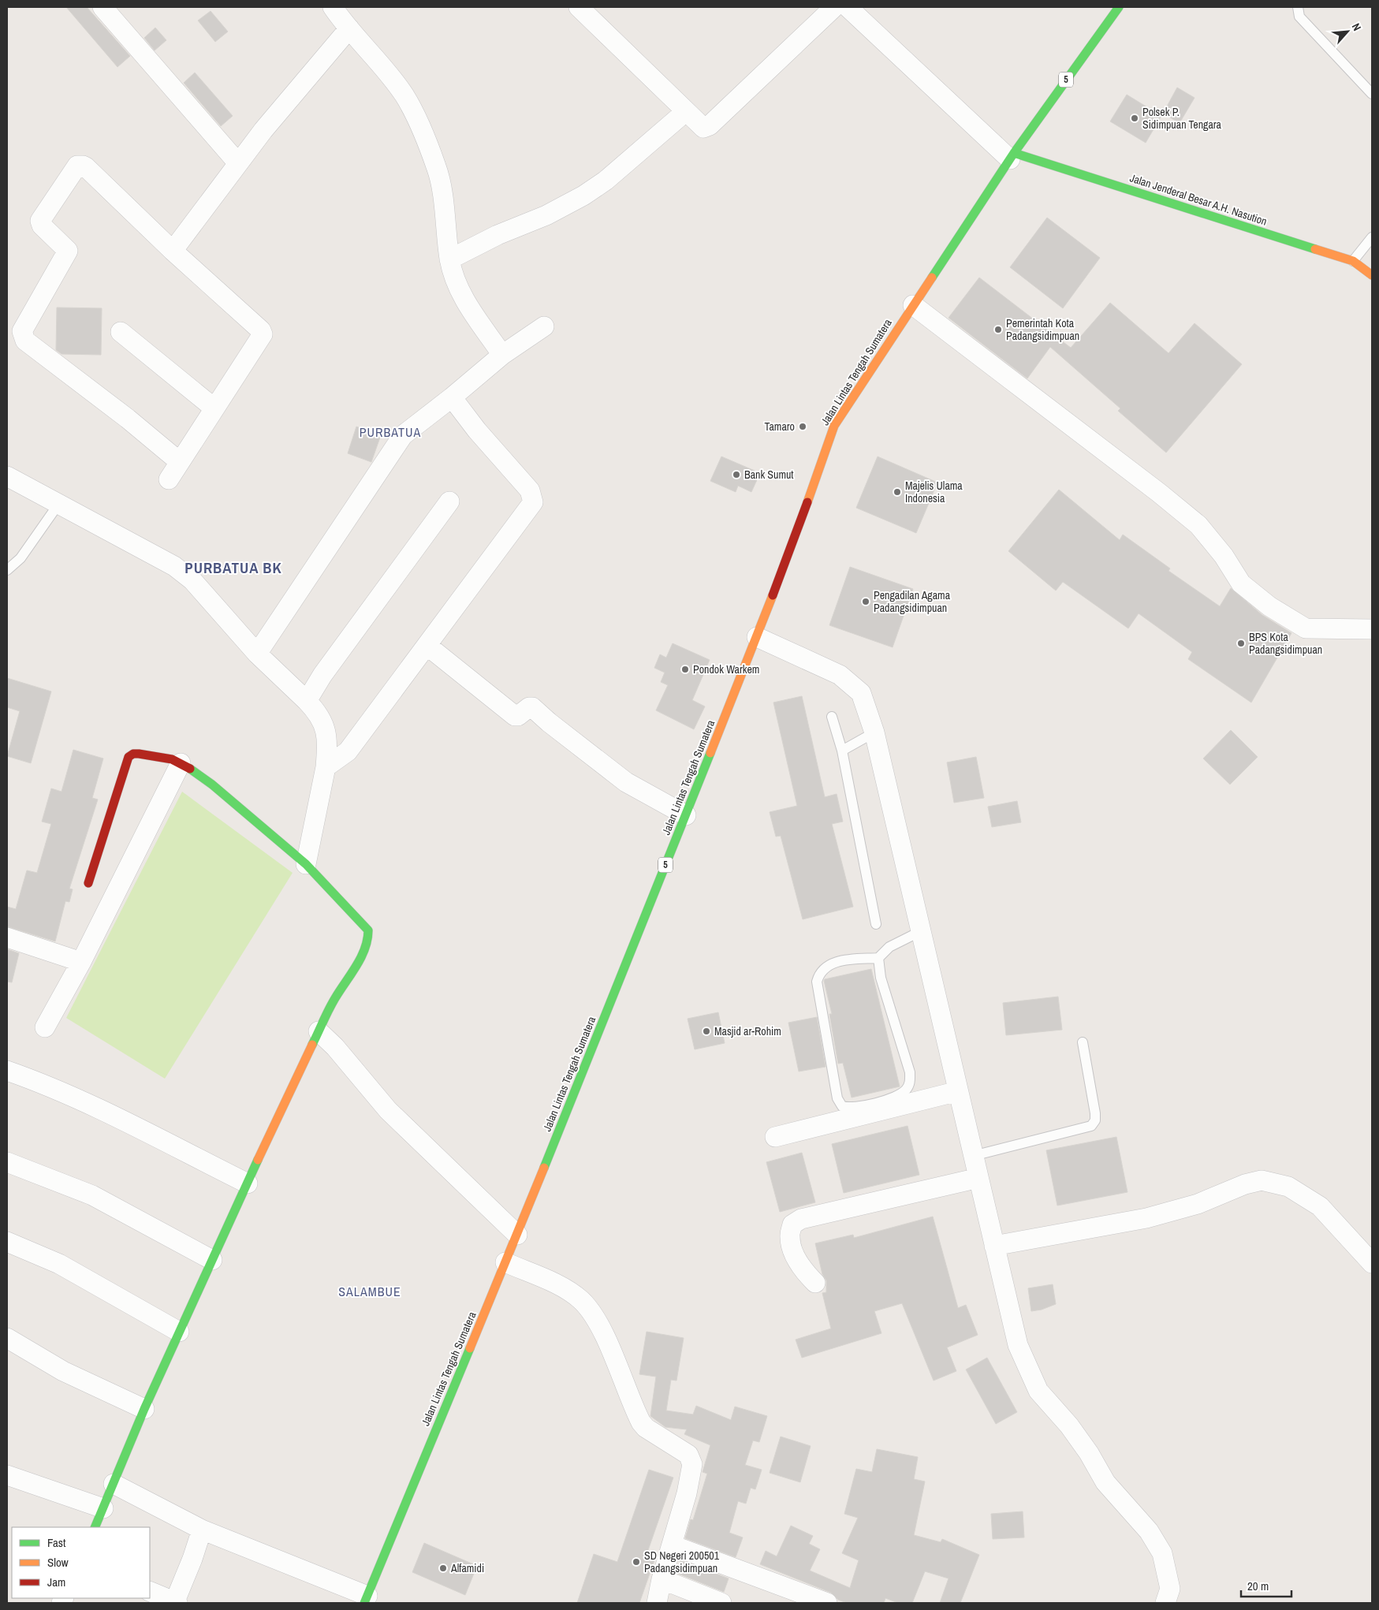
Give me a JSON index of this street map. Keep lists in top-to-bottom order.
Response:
{
  "streets": {
    "main road": ["5", "Jalan Jenderal Besar A.H. Nasution", "Jalan Lintas Tengah Sumatera"]
  },
  "crossings": [
    ["Jalan Jenderal Besar A.H. Nasution", "Jalan Lintas Tengah Sumatera"]
  ],
  "districts": ["PURBATUA", "PURBATUA BK", "SALAMBUE"],
  "places": [
    "Polsek P. Sidimpuan Tengara",
    "Pemerintah Kota Padangsidimpuan",
    "Tamaro",
    "Bank Sumut",
    "Majelis Ulama Indonesia",
    "Pengadilan Agama Padangsidimpuan",
    "BPS Kota Padangsidimpuan",
    "Pondok Warkem",
    "Masjid ar-Rohim",
    "SD Negeri 200501 Padangsidimpuan",
    "Alfamidi"
  ],
  "legend": ["Fast", "Slow", "Jam"],
  "scale_bar": "20 m",
  "north": "top right"
}
